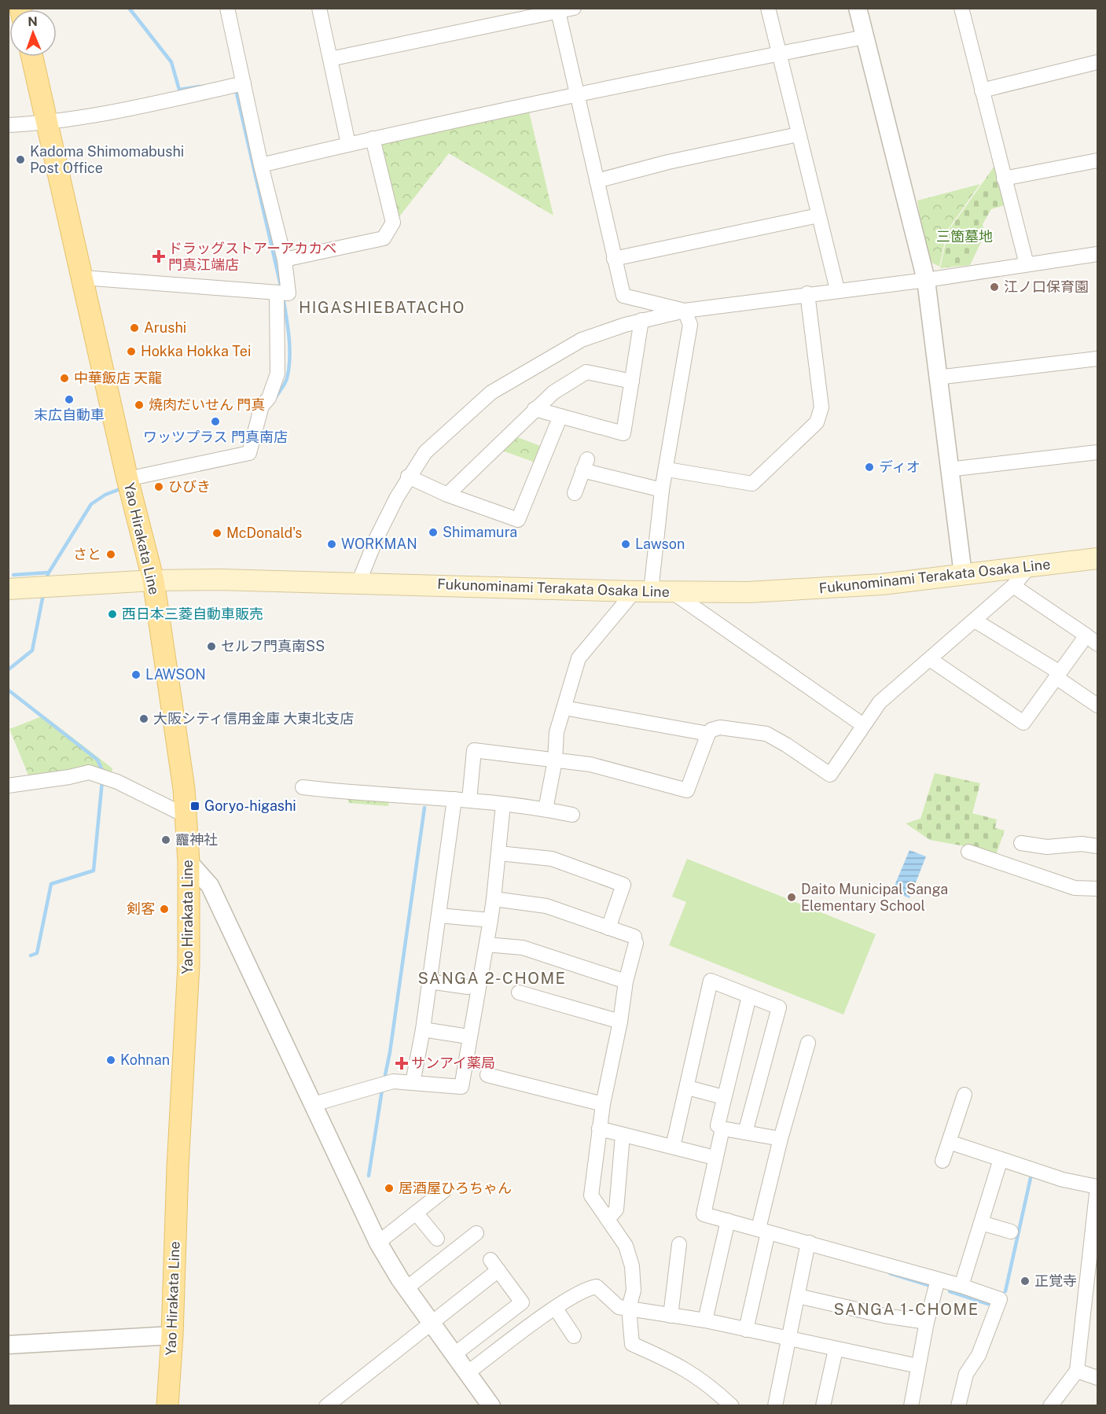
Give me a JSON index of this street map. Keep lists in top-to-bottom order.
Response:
{
  "streets": {
    "main road": ["Yao Hirakata Line", "Fukunominami Terakata Osaka Line"]
  },
  "crossings": [
    ["Yao Hirakata Line", "Fukunominami Terakata Osaka Line"]
  ],
  "districts": ["HIGASHIEBATACHO", "SANGA 2-CHOME", "SANGA 1-CHOME"],
  "parks": ["三箇墓地"],
  "places": {
    "other": [
      "Kadoma Shimomabushi Post Office",
      "江ノ口保育園",
      "Arushi",
      "Hokka Hokka Tei",
      "中華飯店 天龍",
      "末広自動車",
      "焼肉だいせん 門真",
      "ワッツプラス 門真南店",
      "ディオ",
      "ひびき",
      "Shimamura",
      "McDonald's",
      "WORKMAN",
      "Lawson",
      "さと",
      "西日本三菱自動車販売",
      "セルフ門真南SS",
      "LAWSON",
      "大阪シティ信用金庫 大東北支店",
      "龗神社",
      "Daito Municipal Sanga Elementary School",
      "剣客",
      "Kohnan",
      "居酒屋ひろちゃん",
      "正覚寺"
    ],
    "health": ["ドラッグストアーアカカベ 門真江端店", "サンアイ薬局"],
    "transit": ["Goryo-higashi"]
  },
  "north": "top"
}
